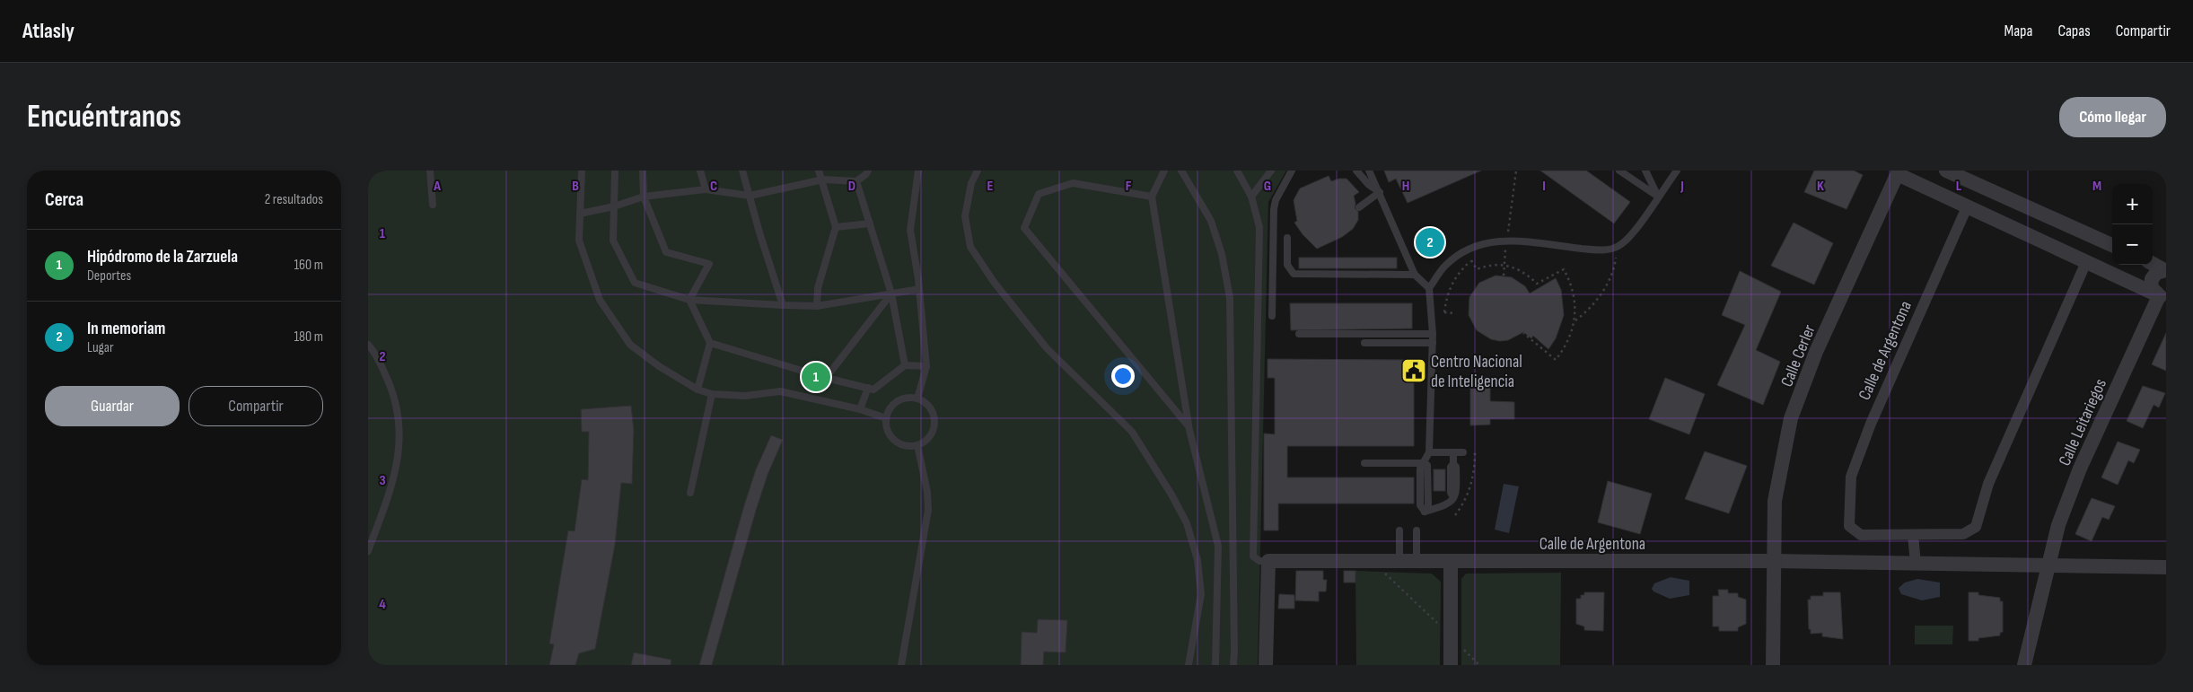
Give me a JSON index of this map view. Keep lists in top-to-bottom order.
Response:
{
  "streets": {
    "street": ["Calle de Argentona", "Calle Cerler", "Calle Leitariegos"]
  },
  "crossings": [
    ["Calle de Argentona", "Calle Cerler"],
    ["Calle de Argentona", "Calle Leitariegos"]
  ],
  "places": {
    "public building": ["Centro Nacional de Inteligencia"]
  },
  "page": {
    "header": "Atlasly",
    "nav": ["Mapa", "Capas", "Compartir"],
    "buttons": [
      "Cómo llegar",
      ["Guardar", "Compartir"]
    ],
    "title": "Encuéntranos",
    "heading": ["Cerca", "2 resultados"],
    "map_buttons": ["+", "−"],
    "pins": ["2", "1"],
    "list": [
      {
        "mark": "1",
        "name": "Hipódromo de la Zarzuela",
        "note": "Deportes",
        "value": "160 m"
      },
      {
        "mark": "2",
        "name": "In memoriam",
        "note": "Lugar",
        "value": "180 m"
      }
    ]
  },
  "grid": {
    "columns": [
      "A",
      "B",
      "C",
      "D",
      "E",
      "F",
      "G",
      "H",
      "I",
      "J",
      "K",
      "L",
      "M"
    ],
    "rows": [
      "1",
      "2",
      "3",
      "4"
    ]
  }
}
